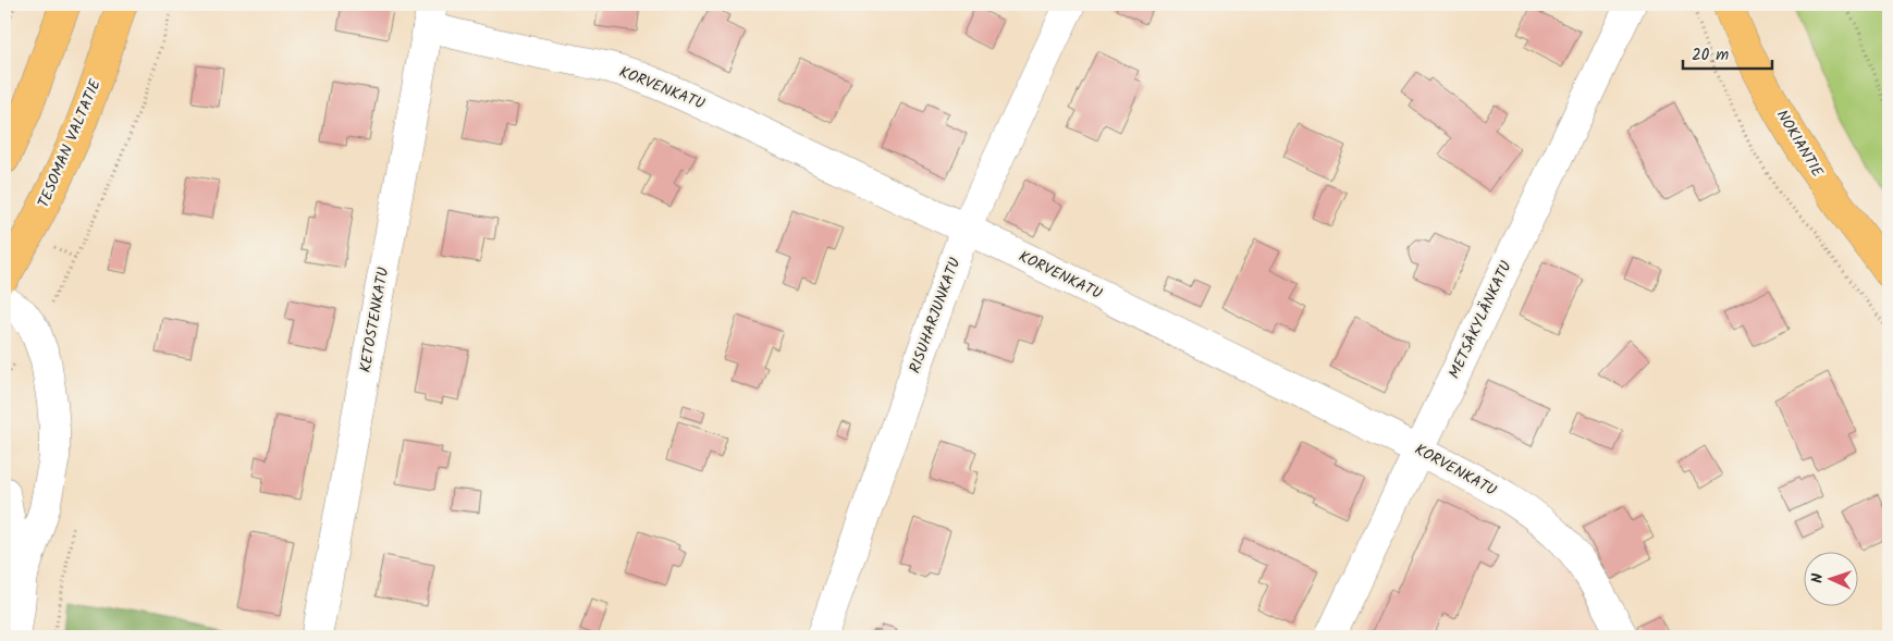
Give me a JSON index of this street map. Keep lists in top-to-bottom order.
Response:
{
  "streets": {
    "main road": ["TESOMAN VALTATIE", "NOKIANTIE"],
    "street": [
      "KORVENKATU",
      "RISUHARJUNKATU",
      "KETOSTENKATU",
      "METSÄKYLÄNKATU"
    ]
  },
  "crossings": [
    ["KORVENKATU", "RISUHARJUNKATU"],
    ["KORVENKATU", "KETOSTENKATU"],
    ["KORVENKATU", "METSÄKYLÄNKATU"]
  ],
  "scale_bar": "20 m",
  "north": "left"
}
